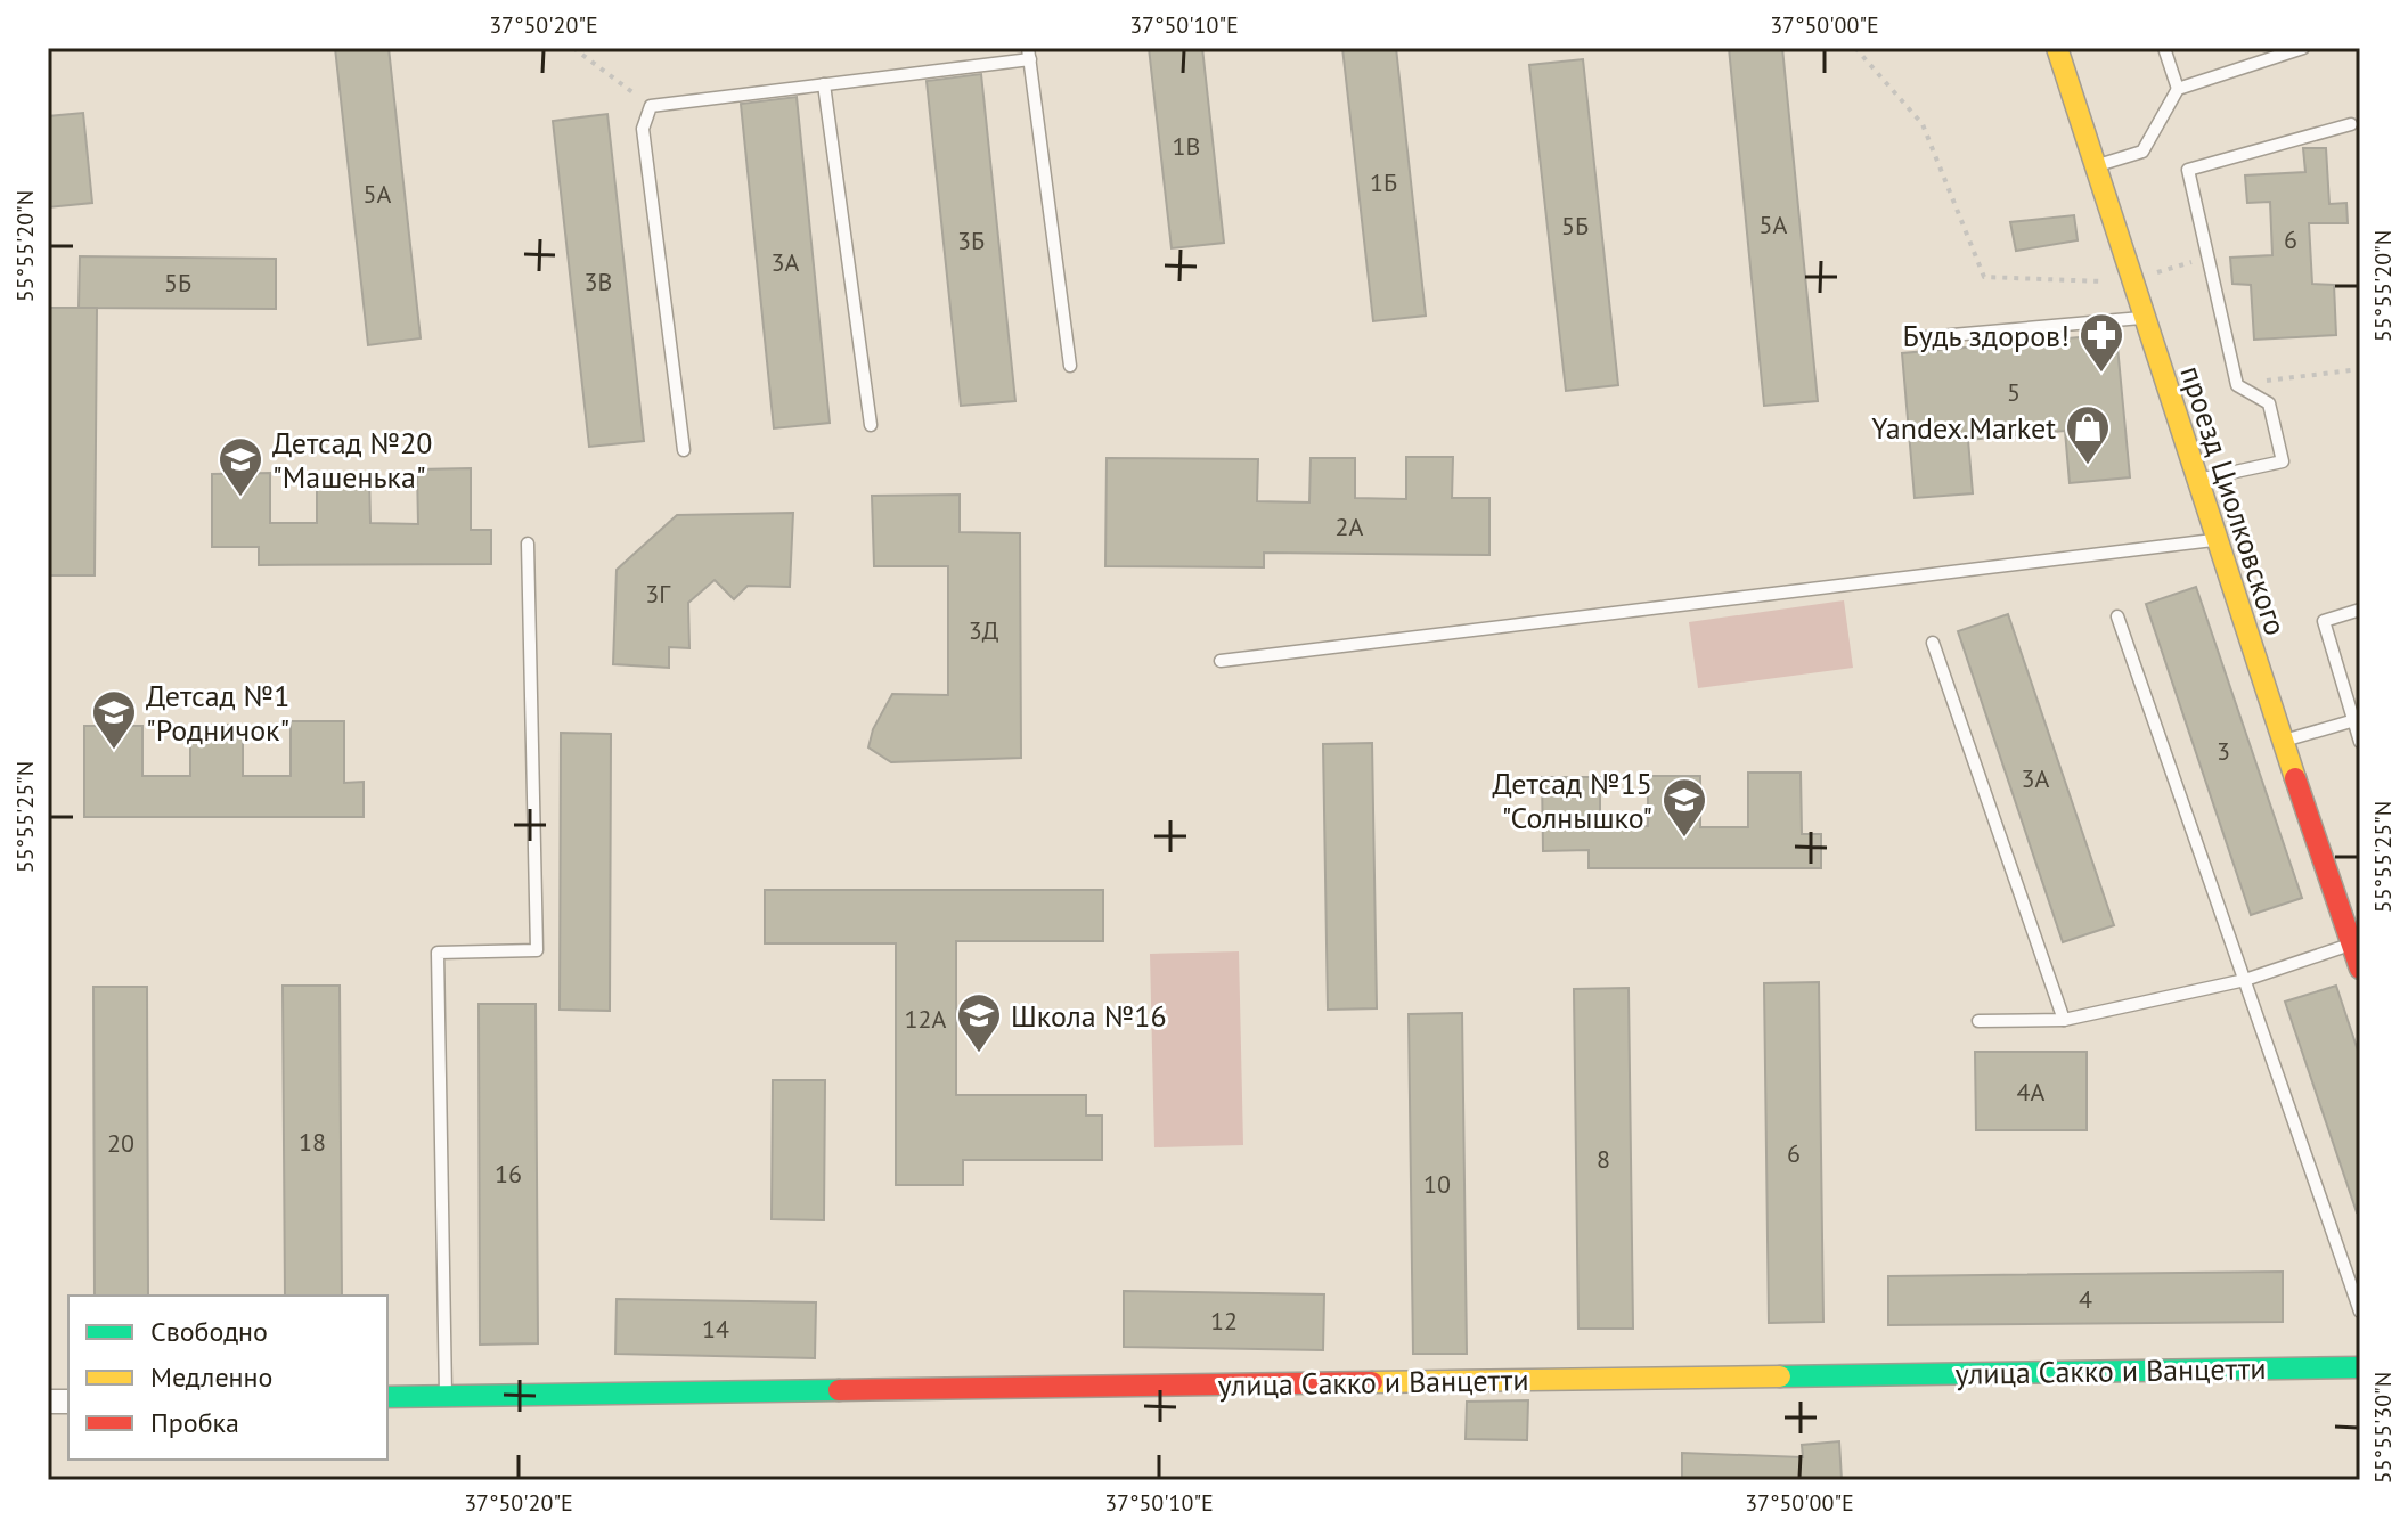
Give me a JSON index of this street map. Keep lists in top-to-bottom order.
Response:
{
  "streets": {
    "street": ["проезд Циолковского", "улица Сакко и Ванцетти"]
  },
  "places": {
    "pharmacy": ["Будь здоров!"],
    "shop": ["Yandex.Market"],
    "school or university": [
      "Детсад №20 \"Машенька\"",
      "Детсад №1 \"Родничок\"",
      "Детсад №15 \"Солнышко\"",
      "Школа №16"
    ]
  },
  "house_numbers": [
    "1В",
    "1Б",
    "5А",
    "5А",
    "5Б",
    "6",
    "3Б",
    "3А",
    "3В",
    "5Б",
    "5",
    "2А",
    "3Г",
    "3Д",
    "3",
    "3А",
    "12А",
    "4А",
    "18",
    "20",
    "6",
    "8",
    "16",
    "10",
    "4",
    "12",
    "14"
  ],
  "legend": ["Свободно", "Медленно", "Пробка"],
  "coordinates": [
    "37°50'20\"E",
    "37°50'10\"E",
    "37°50'00\"E",
    "55°55'20\"N",
    "55°55'25\"N",
    "55°55'30\"N"
  ]
}
